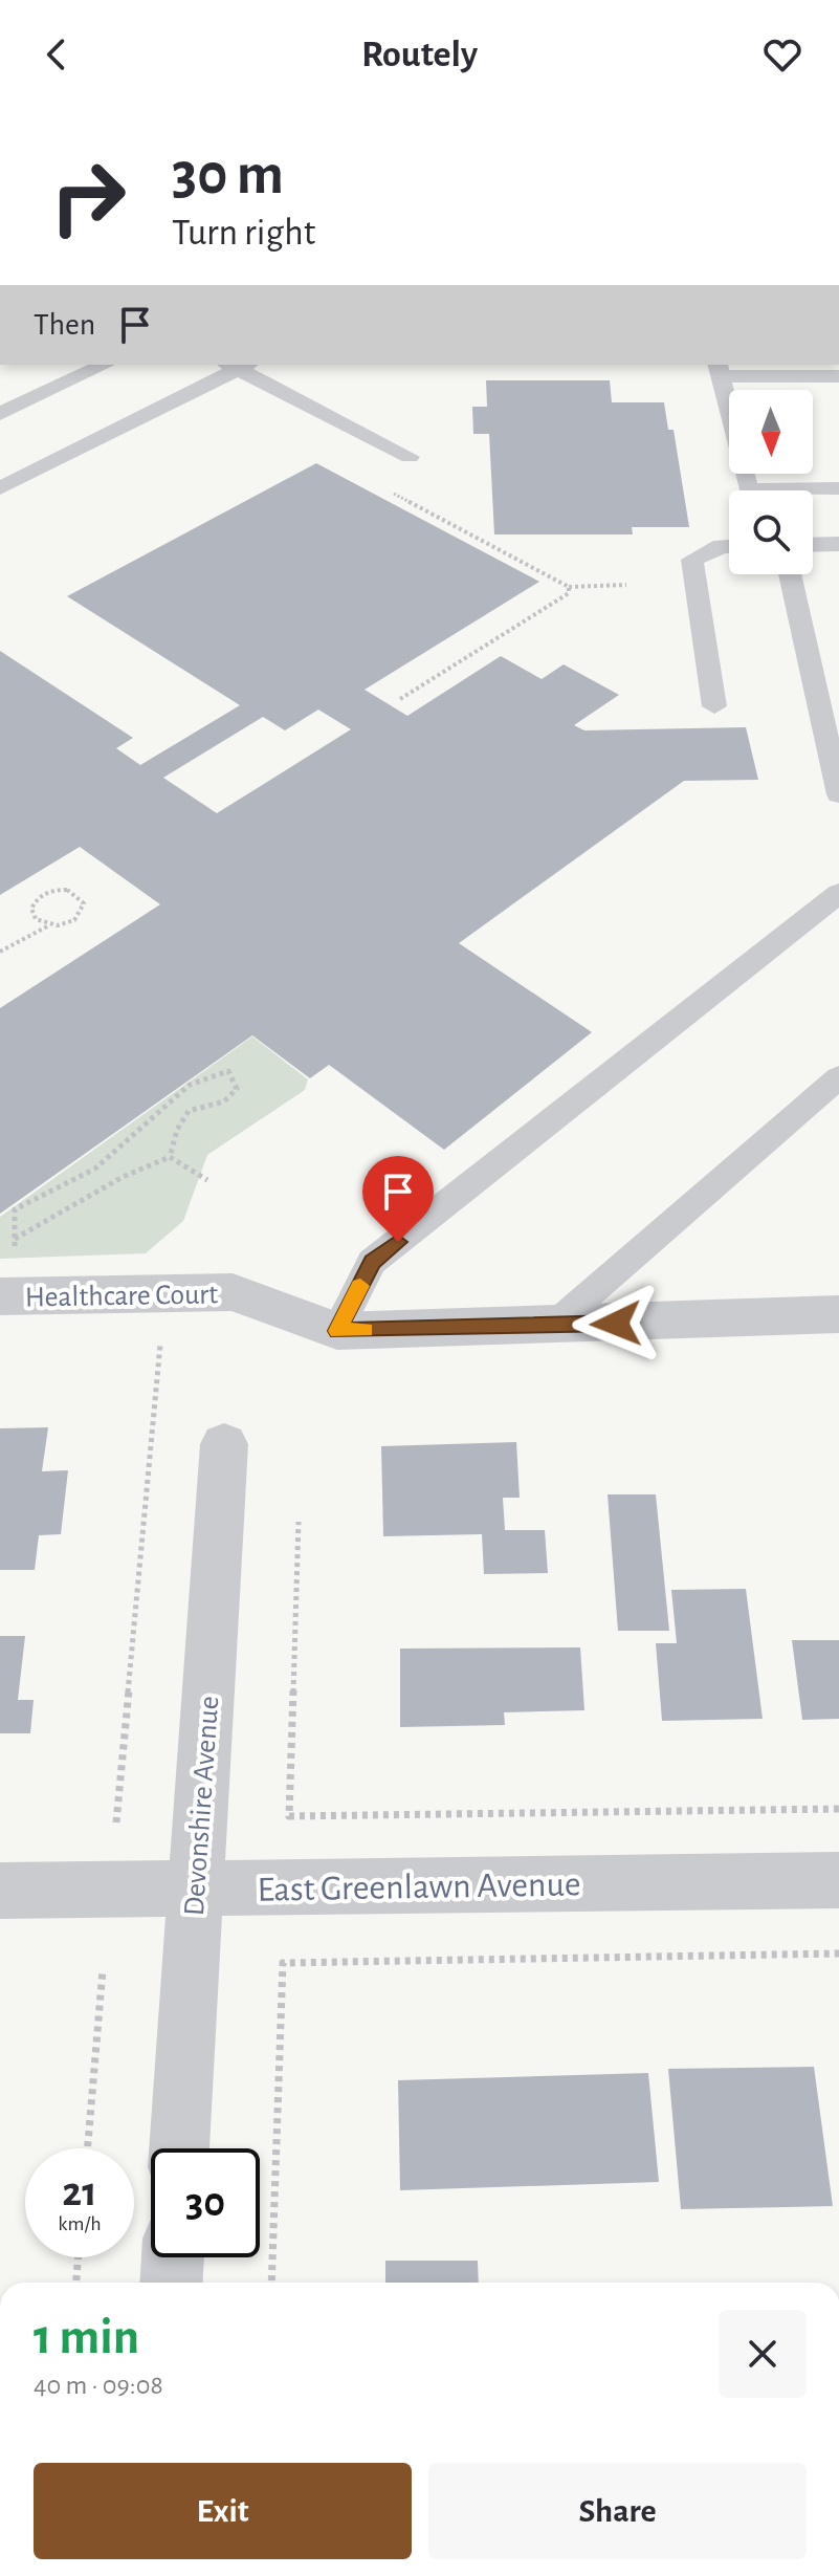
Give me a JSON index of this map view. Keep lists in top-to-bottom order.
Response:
{
  "streets": {
    "street": ["Healthcare Court", "Devonshire Avenue", "East Greenlawn Avenue"]
  },
  "crossings": [
    ["Devonshire Avenue", "East Greenlawn Avenue"]
  ],
  "north": "bottom",
  "page": {
    "header": "Routely",
    "turn": ["30 m", "Turn right"],
    "then": "Then",
    "speed": "21 km/h",
    "limit": "30",
    "heading": ["1 min", "40 m · 09:08"],
    "buttons": ["Exit", "Share"]
  }
}
